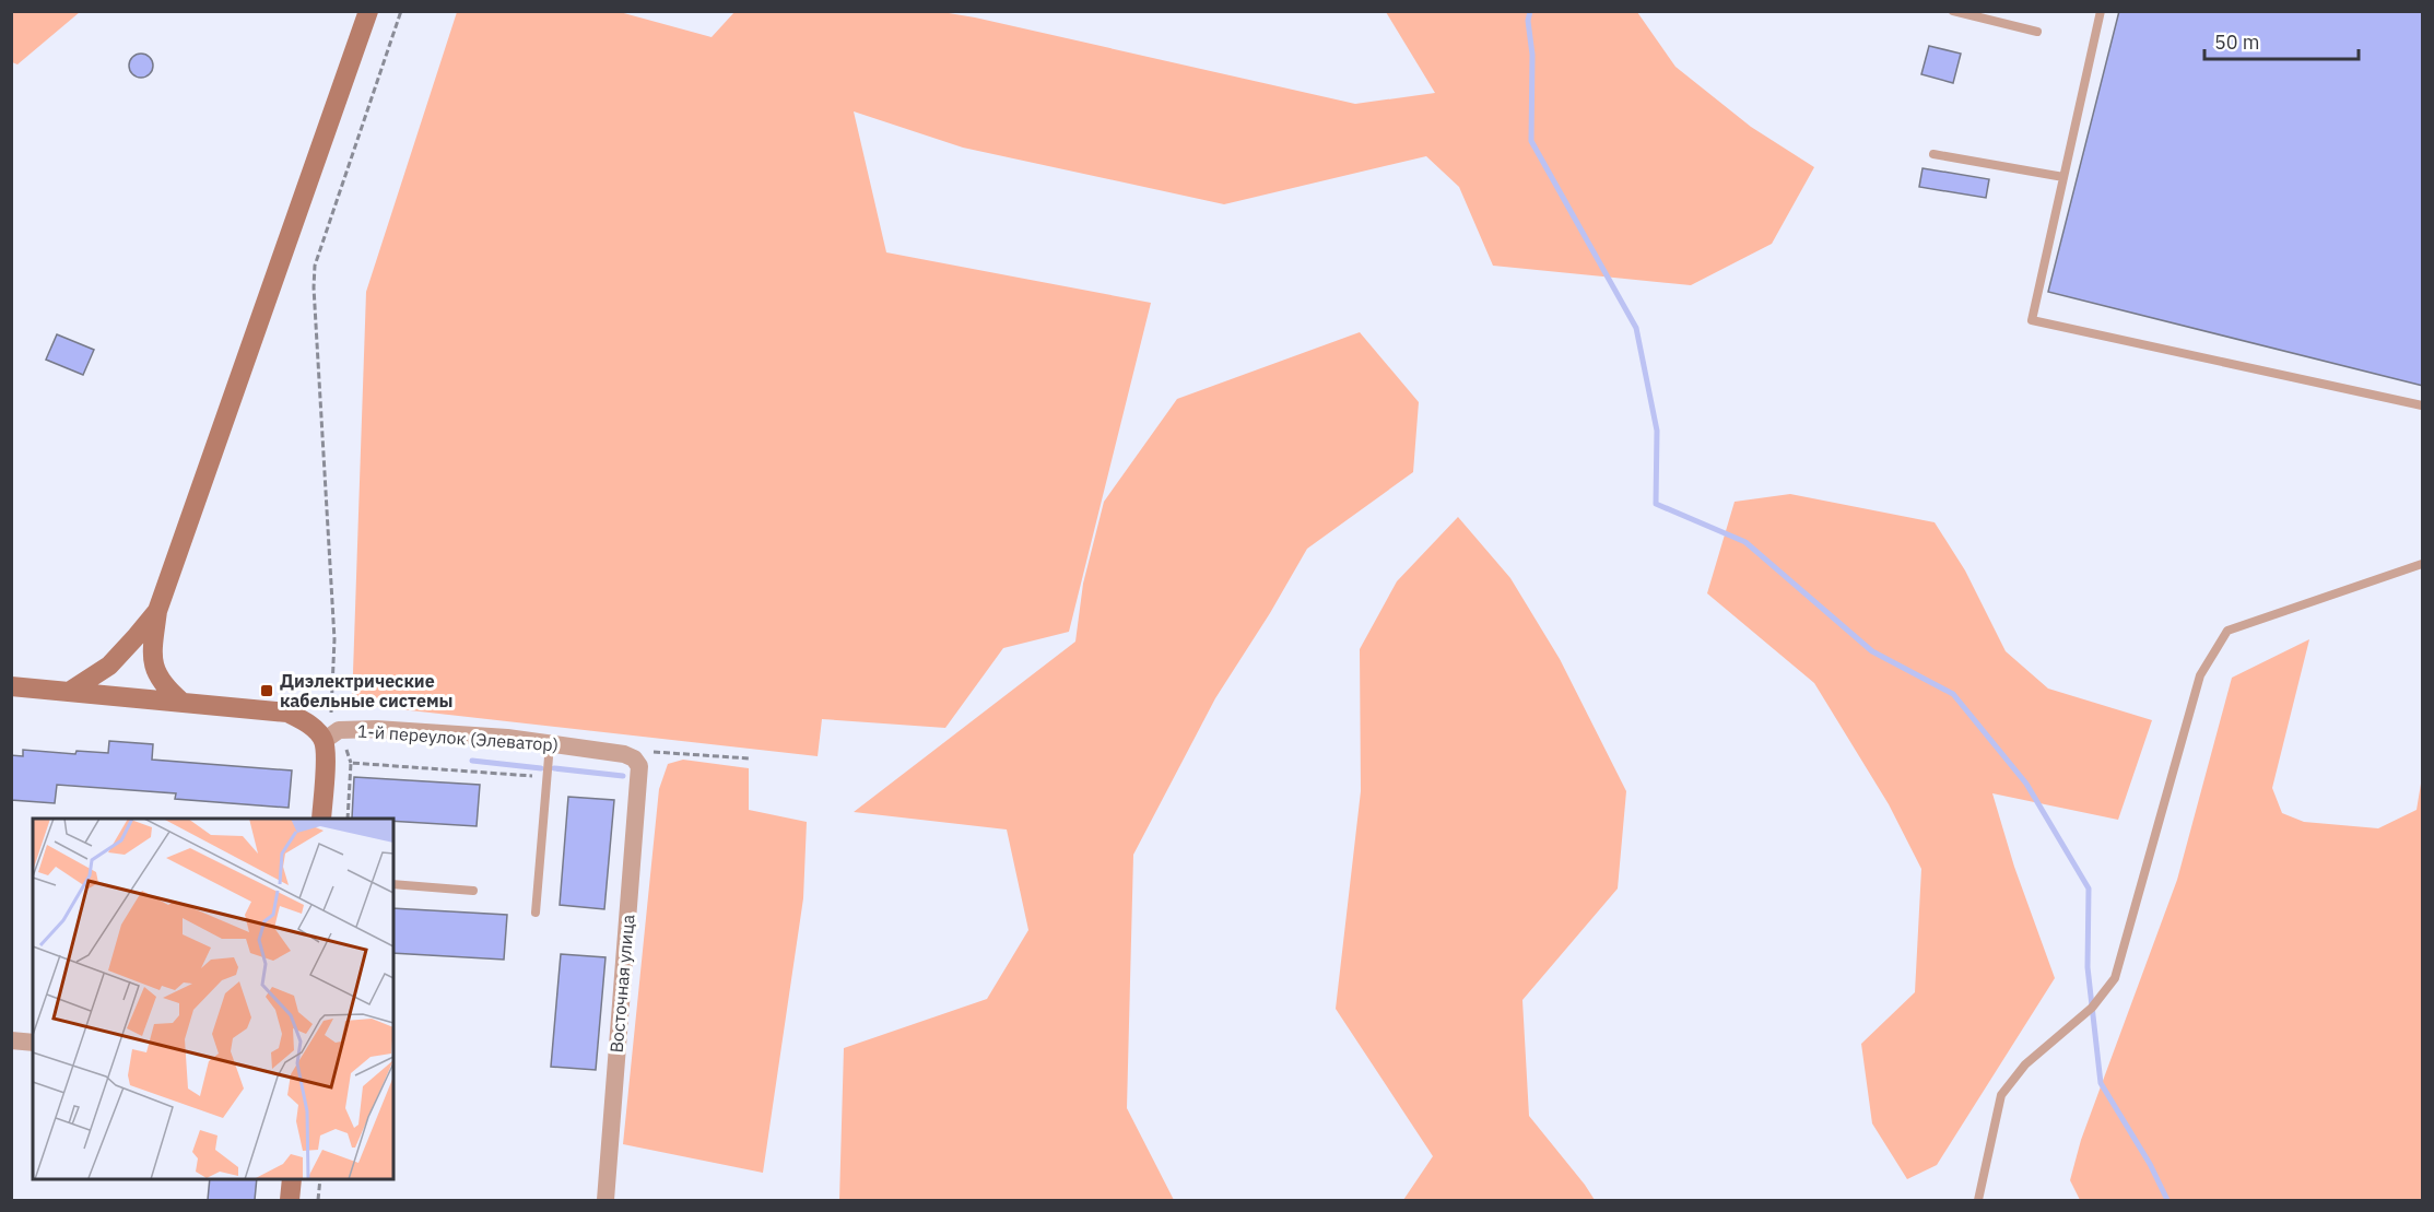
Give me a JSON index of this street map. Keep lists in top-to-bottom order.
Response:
{
  "streets": {
    "street": ["1-й переулок (Элеватор)", "Восточная улица"]
  },
  "crossings": [
    ["1-й переулок (Элеватор)", "Восточная улица"]
  ],
  "places": {
    "transit": ["Диэлектрические кабельные системы"]
  },
  "scale_bar": "50 m"
}
